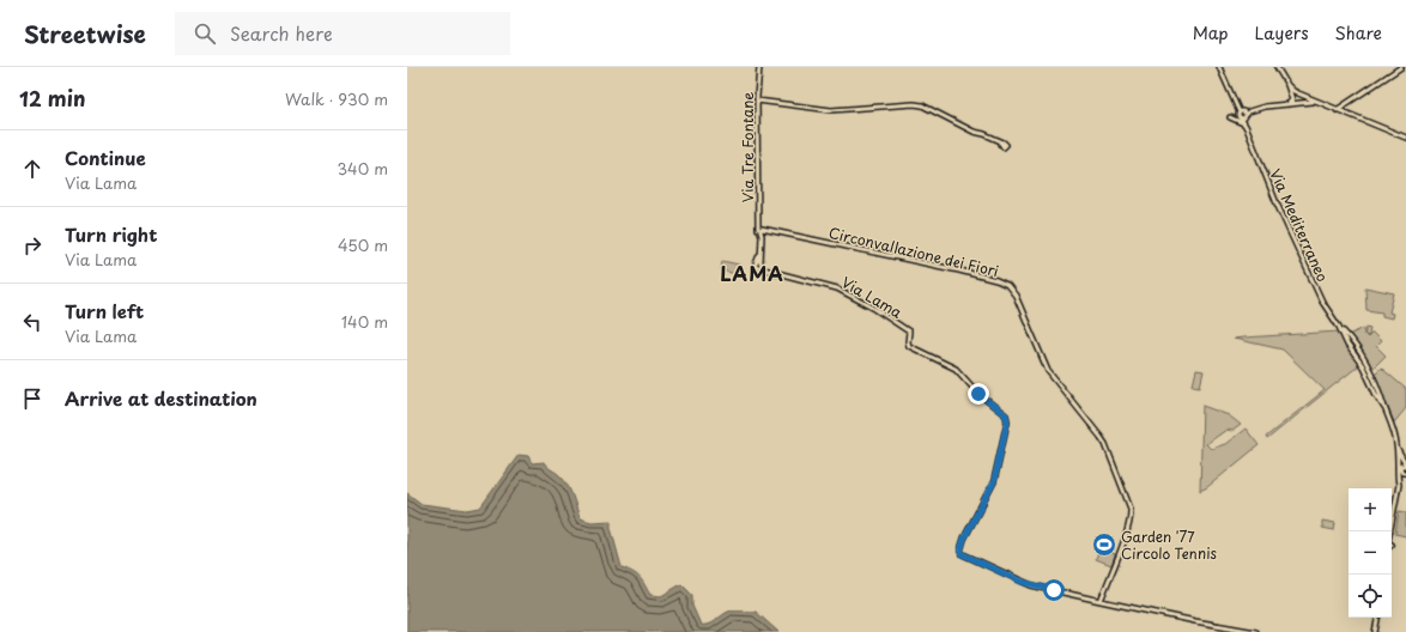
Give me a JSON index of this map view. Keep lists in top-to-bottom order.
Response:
{
  "streets": {
    "street": [
      "Via Tre Fontane",
      "Via Mediterraneo",
      "Circonvallazione dei Fiori",
      "Via Lama"
    ]
  },
  "crossings": [
    ["Via Tre Fontane", "Circonvallazione dei Fiori"],
    ["Circonvallazione dei Fiori", "Via Lama"]
  ],
  "districts": ["LAMA"],
  "places": {
    "sports": ["Garden '77 Circolo Tennis"]
  },
  "page": {
    "header": "Streetwise",
    "search": "Search here",
    "nav": ["Map", "Layers", "Share"],
    "heading": ["12 min", "Walk · 930 m"],
    "list": [
      ["Continue", "Via Lama", "340 m"],
      ["Turn right", "Via Lama", "450 m"],
      ["Turn left", "Via Lama", "140 m"],
      "Arrive at destination"
    ],
    "map_buttons": ["+", "−"]
  }
}
